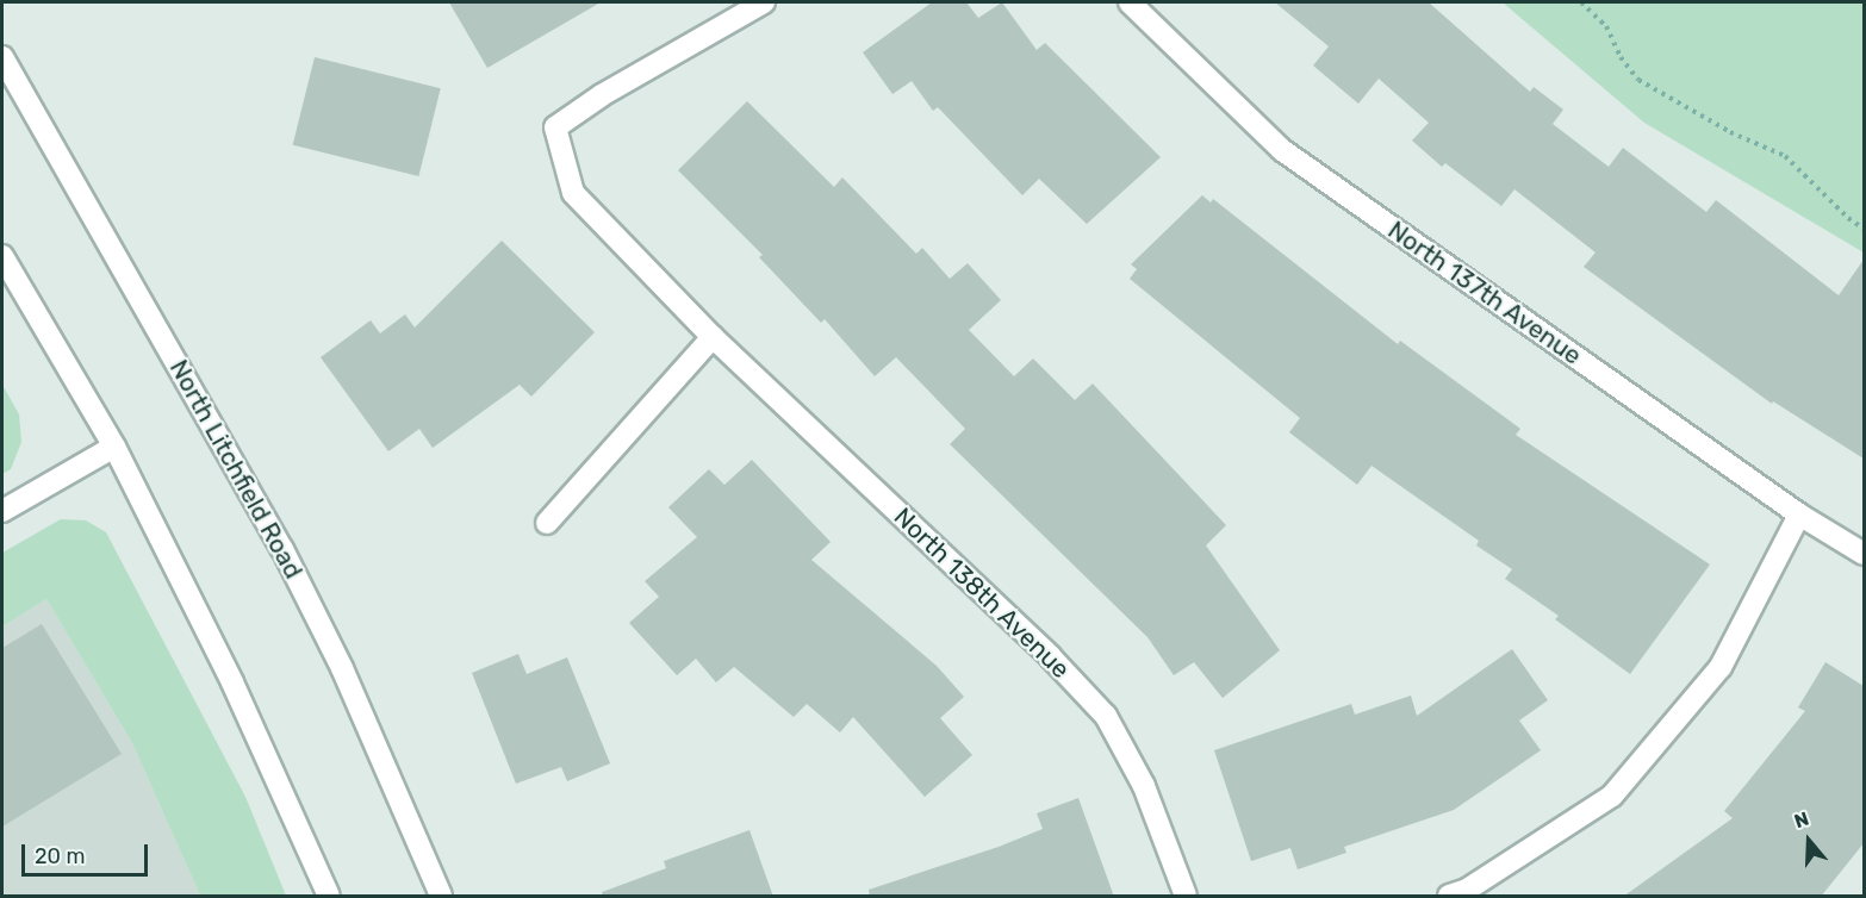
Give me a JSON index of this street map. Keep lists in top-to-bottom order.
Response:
{
  "streets": {
    "street": ["North 137th Avenue", "North Litchfield Road", "North 138th Avenue"]
  },
  "scale_bar": "20 m",
  "north": "top"
}
